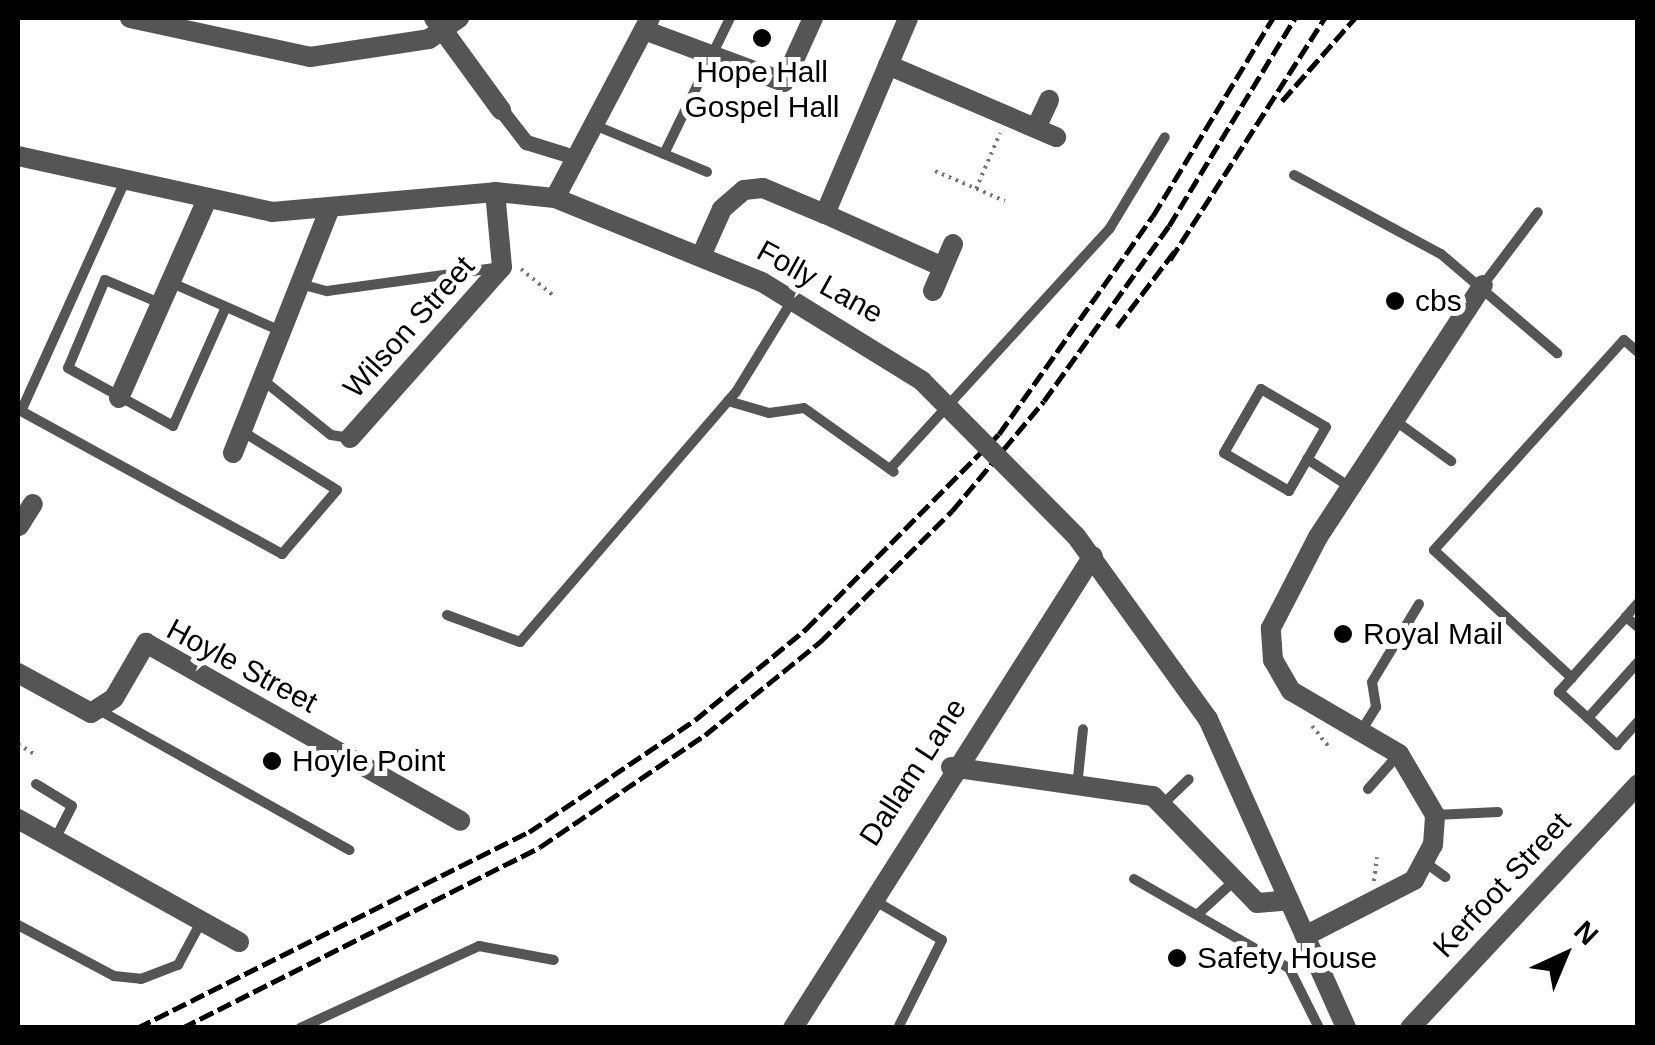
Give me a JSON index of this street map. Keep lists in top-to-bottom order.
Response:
{
  "streets": {
    "street": [
      "Folly Lane",
      "Wilson Street",
      "Hoyle Street",
      "Dallam Lane",
      "Kerfoot Street"
    ]
  },
  "crossings": [
    ["Folly Lane", "Wilson Street"],
    ["Folly Lane", "Dallam Lane"]
  ],
  "places": [
    "Hope Hall Gospel Hall",
    "cbs",
    "Royal Mail",
    "Hoyle Point",
    "Safety House"
  ],
  "north": "top right"
}
